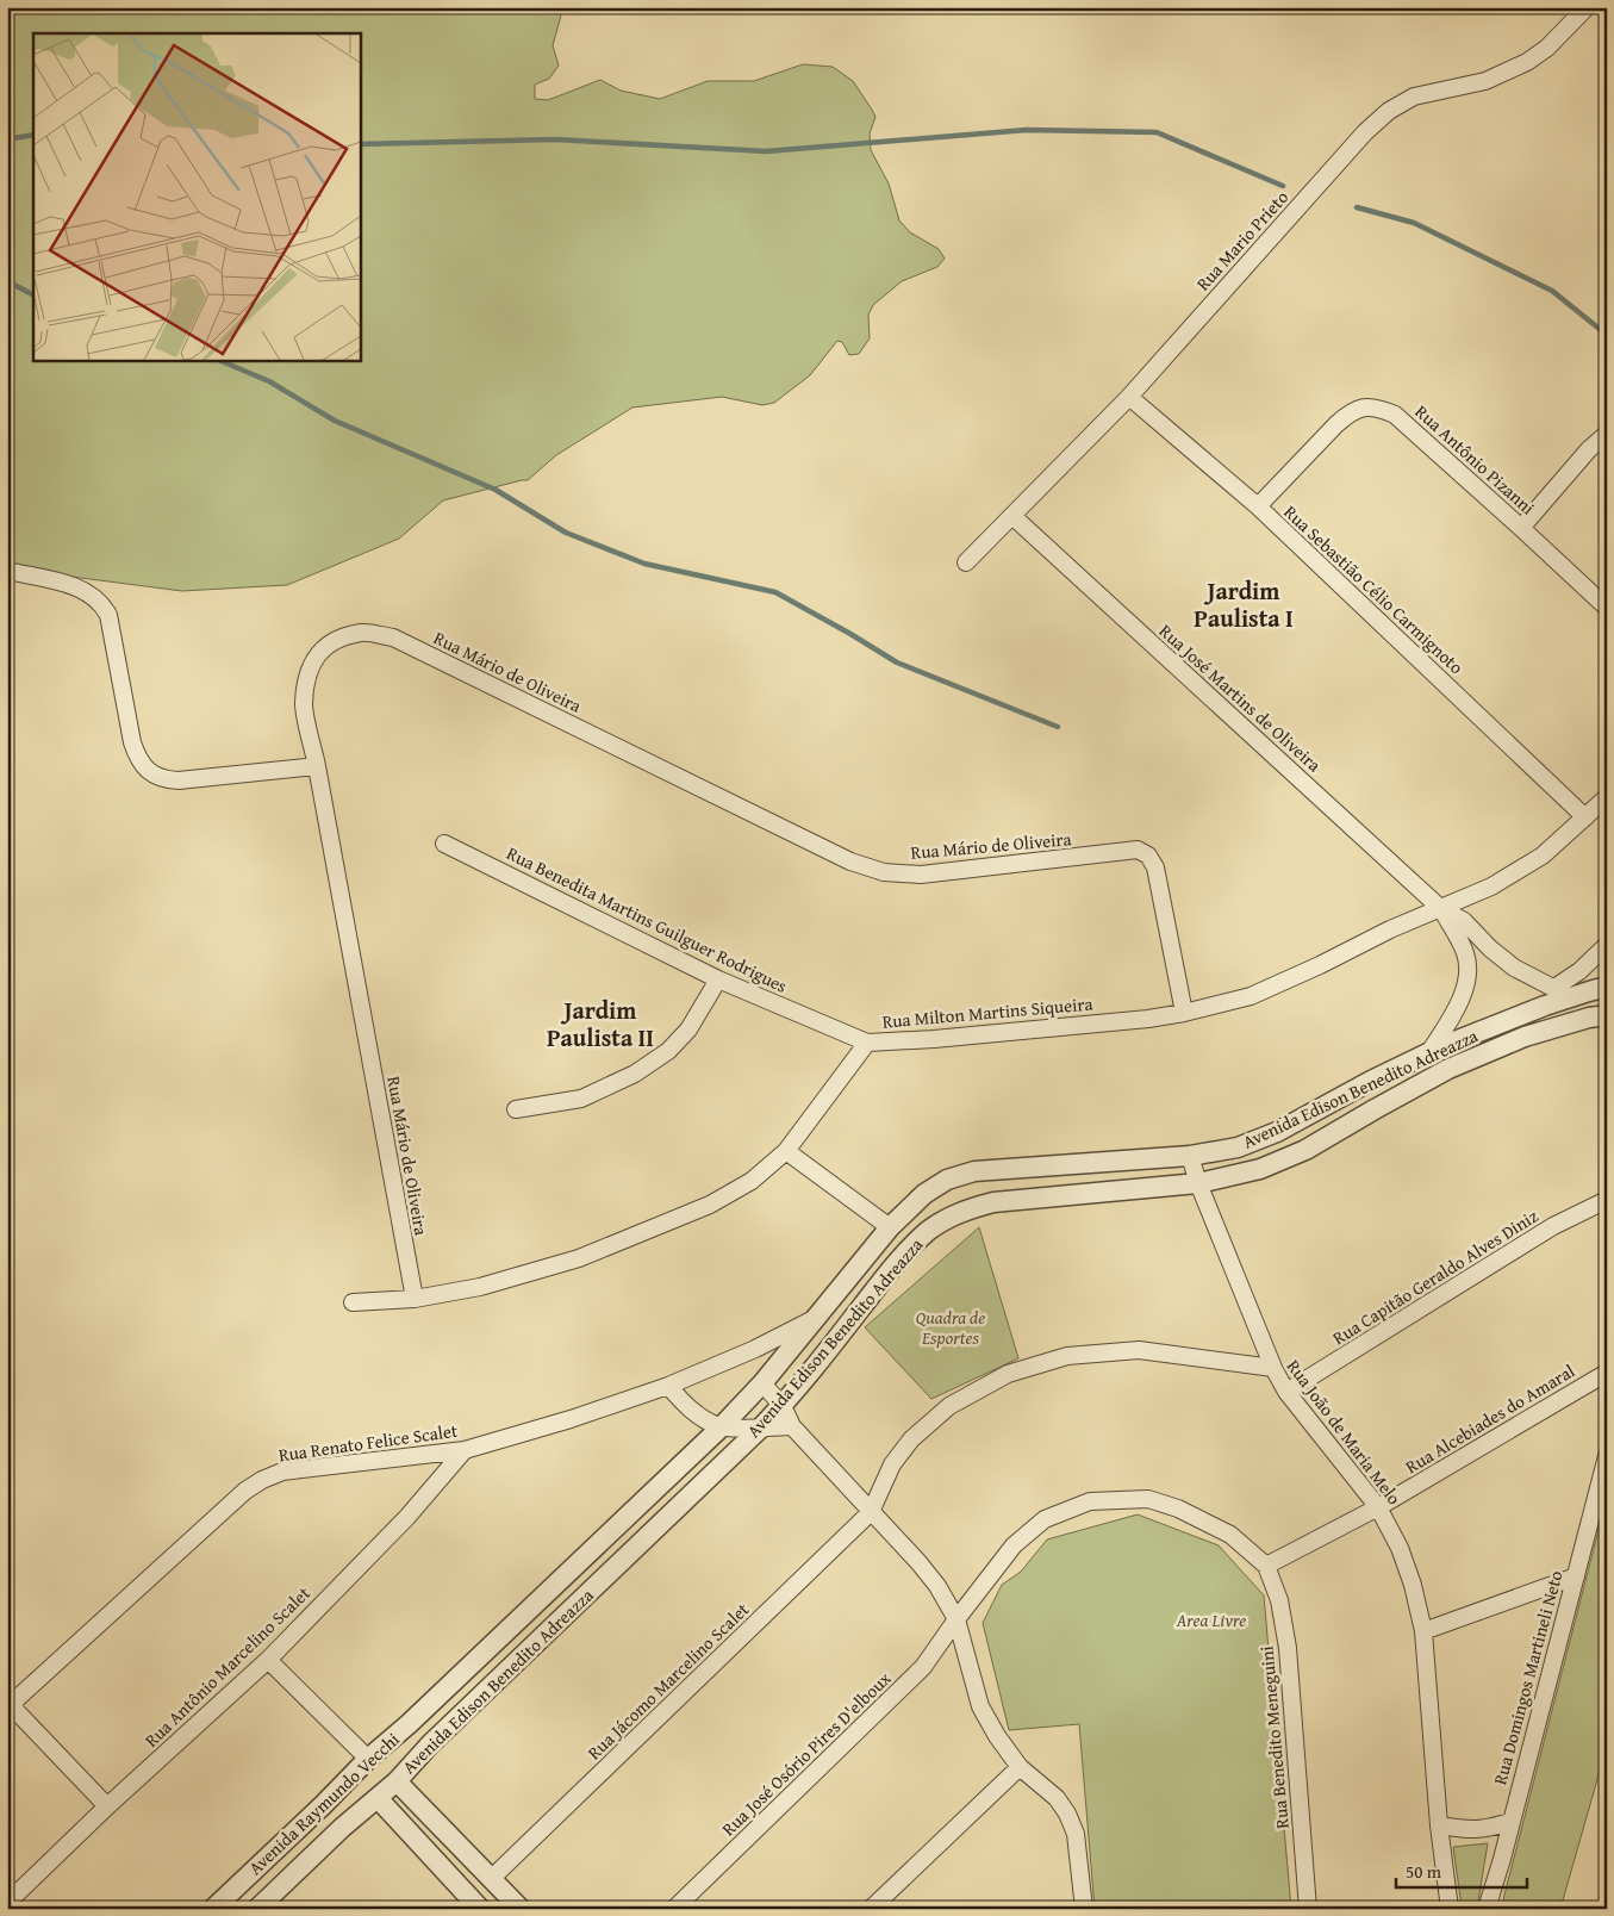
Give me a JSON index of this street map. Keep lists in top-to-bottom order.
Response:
{
  "streets": {
    "street": [
      "Rua Mario Prieto",
      "Rua Antônio Pizanni",
      "Rua Sebastião Célio Carmignoto",
      "Rua Mário de Oliveira",
      "Rua José Martins de Oliveira",
      "Rua Benedita Martins Guilguer Rodrigues",
      "Rua Milton Martins Siqueira",
      "Avenida Edison Benedito Adreazza",
      "Rua Capitão Geraldo Alves Diniz",
      "Rua Alcebiades do Amaral",
      "Rua João de Maria Melo",
      "Rua Renato Felice Scalet",
      "Rua Antônio Marcelino Scalet",
      "Rua Domingos Martineli Neto",
      "Rua Jácomo Marcelino Scalet",
      "Rua Benedito Meneguini",
      "Rua José Osório Pires D'elboux",
      "Avenida Raymundo Vecchi"
    ]
  },
  "crossings": [
    ["Rua Mario Prieto", "Rua Sebastião Célio Carmignoto"],
    ["Rua Mario Prieto", "Rua José Martins de Oliveira"],
    ["Rua Antônio Pizanni", "Rua Sebastião Célio Carmignoto"],
    ["Rua Mário de Oliveira", "Rua Milton Martins Siqueira"],
    ["Rua José Martins de Oliveira", "Rua Milton Martins Siqueira"],
    ["Rua José Martins de Oliveira", "Avenida Edison Benedito Adreazza"],
    ["Rua Benedita Martins Guilguer Rodrigues", "Rua Milton Martins Siqueira"],
    ["Avenida Edison Benedito Adreazza", "Rua Renato Felice Scalet"],
    ["Avenida Edison Benedito Adreazza", "Avenida Raymundo Vecchi"],
    ["Rua Capitão Geraldo Alves Diniz", "Rua João de Maria Melo"],
    ["Rua Alcebiades do Amaral", "Rua João de Maria Melo"],
    ["Rua Alcebiades do Amaral", "Rua Benedito Meneguini"],
    ["Rua Alcebiades do Amaral", "Rua José Osório Pires D'elboux"],
    ["Rua João de Maria Melo", "Rua Jácomo Marcelino Scalet"],
    ["Rua Renato Felice Scalet", "Rua Antônio Marcelino Scalet"],
    ["Rua Benedito Meneguini", "Rua José Osório Pires D'elboux"]
  ],
  "districts": ["Jardim Paulista I", "Jardim Paulista II"],
  "parks": ["Quadra de Esportes", "Area Livre"],
  "scale_bar": "50 m"
}
